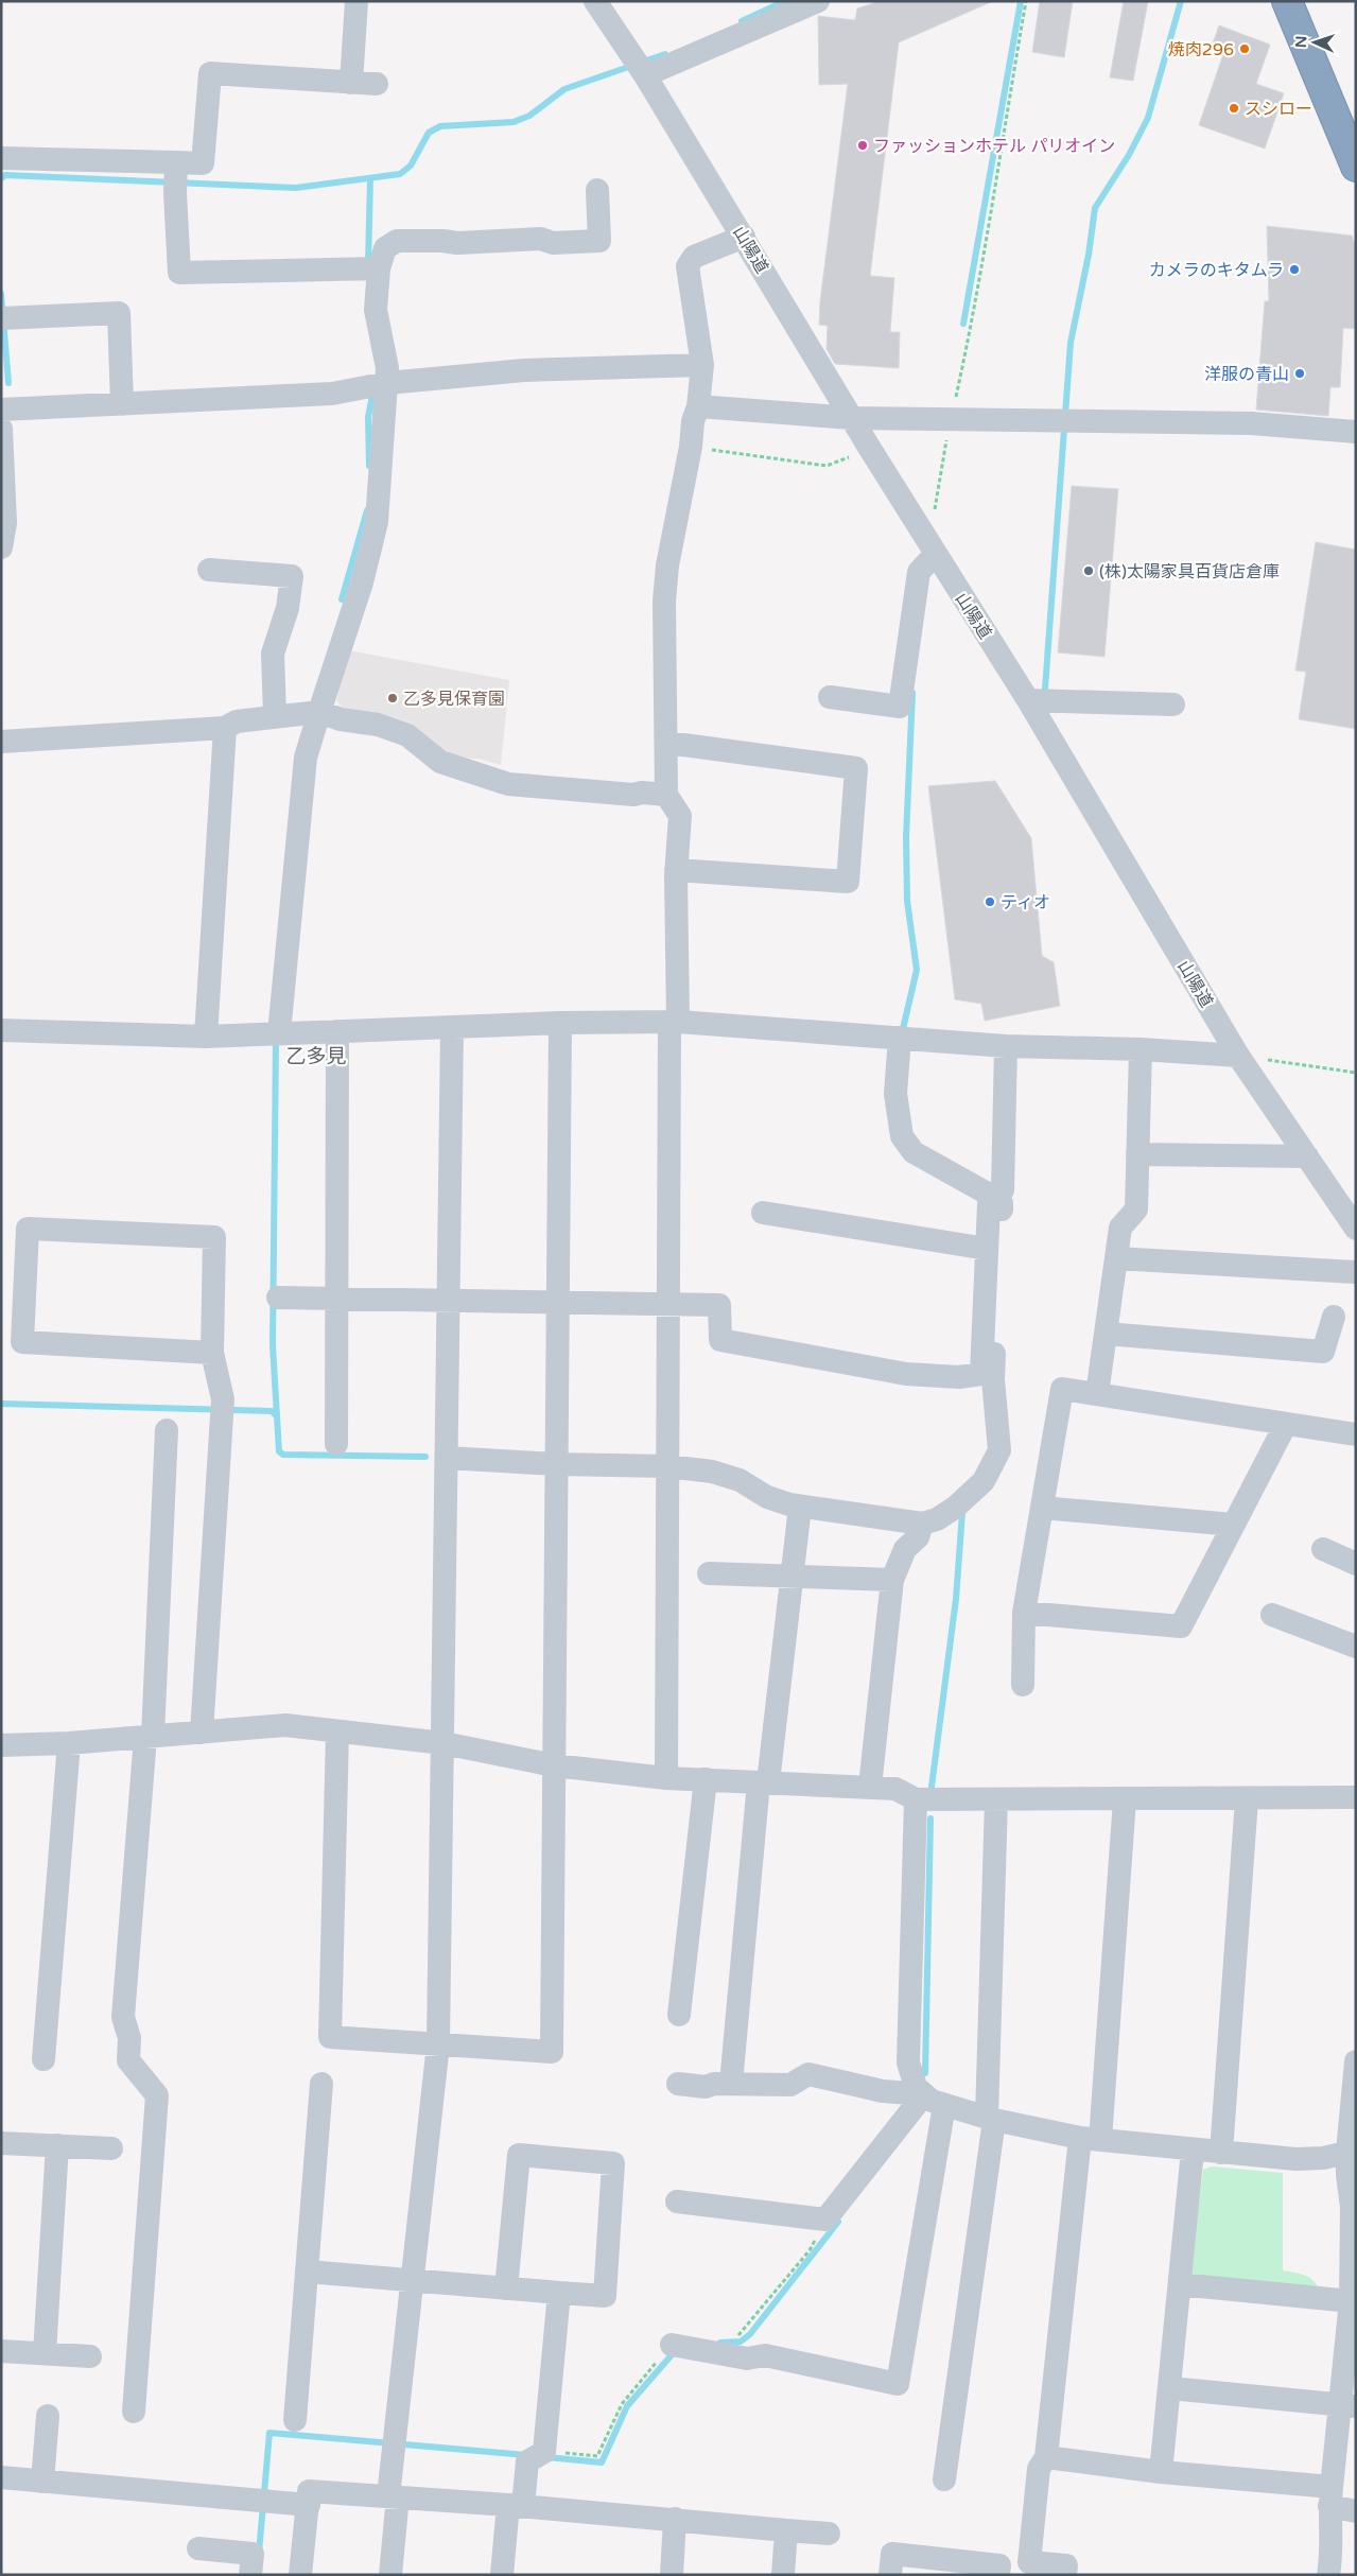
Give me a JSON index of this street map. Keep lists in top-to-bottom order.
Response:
{
  "streets": {
    "street": ["山陽道"]
  },
  "districts": ["乙多見"],
  "places": [
    "焼肉296",
    "スシロー",
    "ファッションホテル パリオイン",
    "カメラのキタムラ",
    "洋服の青山",
    "(株)太陽家具百貨店倉庫",
    "乙多見保育園",
    "ティオ"
  ],
  "north": "left"
}
